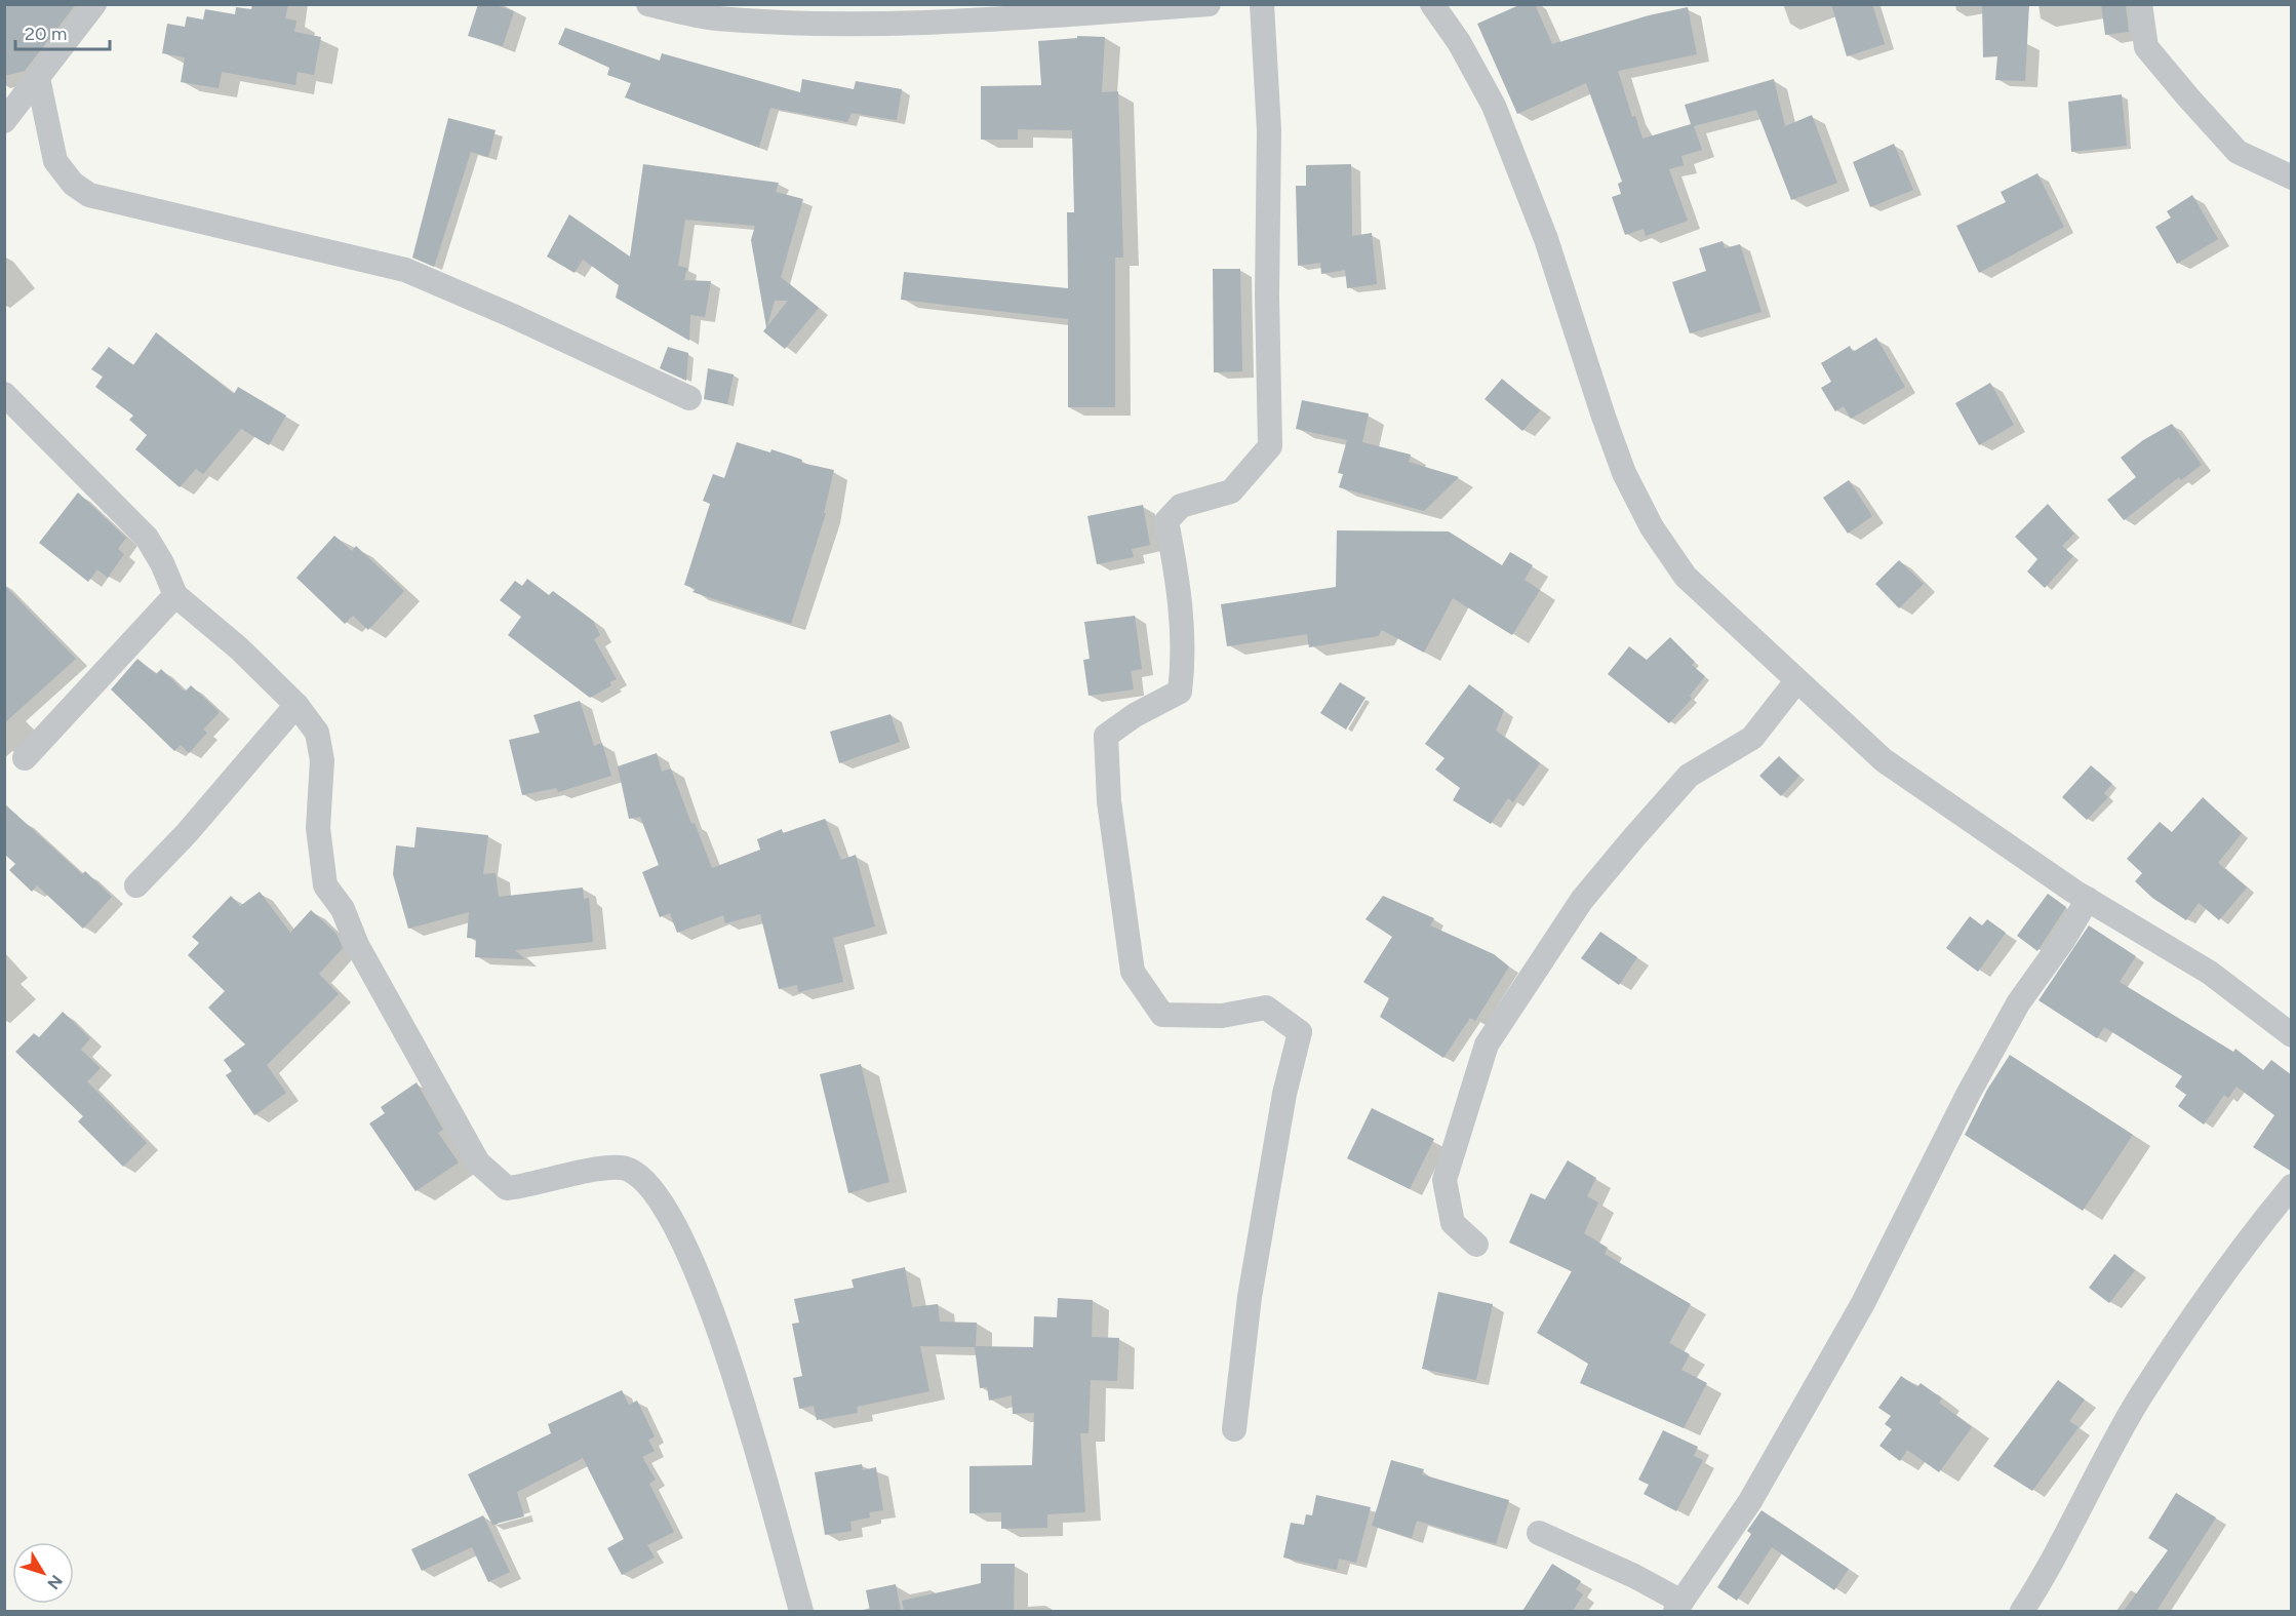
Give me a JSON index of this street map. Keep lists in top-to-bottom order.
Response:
{
  "scale_bar": "20 m",
  "north": "bottom right"
}
